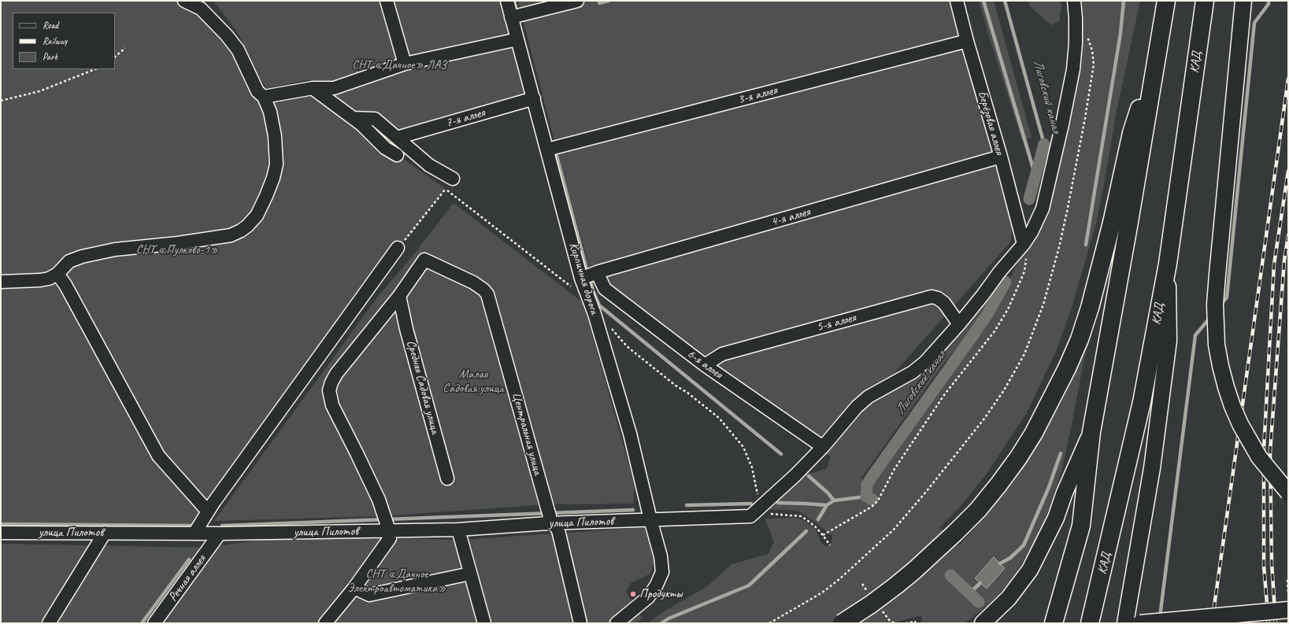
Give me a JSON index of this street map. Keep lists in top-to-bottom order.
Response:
{
  "streets": {
    "highway": ["КАД"],
    "street": [
      "3-я аллея",
      "7-я аллея",
      "Берёзовая аллея",
      "4-я аллея",
      "Кирпичная дорога",
      "5-я аллея",
      "6-я аллея",
      "Средняя Садовая улица",
      "Центральная улица",
      "улица Пилотов",
      "Речная аллея"
    ]
  },
  "crossings": [
    ["3-я аллея", "Берёзовая аллея"],
    ["3-я аллея", "Кирпичная дорога"],
    ["7-я аллея", "Кирпичная дорога"],
    ["Берёзовая аллея", "4-я аллея"],
    ["4-я аллея", "Кирпичная дорога"],
    ["4-я аллея", "6-я аллея"],
    ["Кирпичная дорога", "улица Пилотов"],
    ["5-я аллея", "6-я аллея"],
    ["Средняя Садовая улица", "Центральная улица"],
    ["Центральная улица", "улица Пилотов"],
    ["улица Пилотов", "Речная аллея"]
  ],
  "water": ["Лиговский канал"],
  "parks": [
    "СНТ «Дачное» ЛАЗ",
    "СНТ «Пулково-1»",
    "Малая Садовая улица",
    "СНТ «Дачное Электроавтоматика»"
  ],
  "places": ["Продукты"],
  "legend": ["Road", "Railway", "Park"]
}
